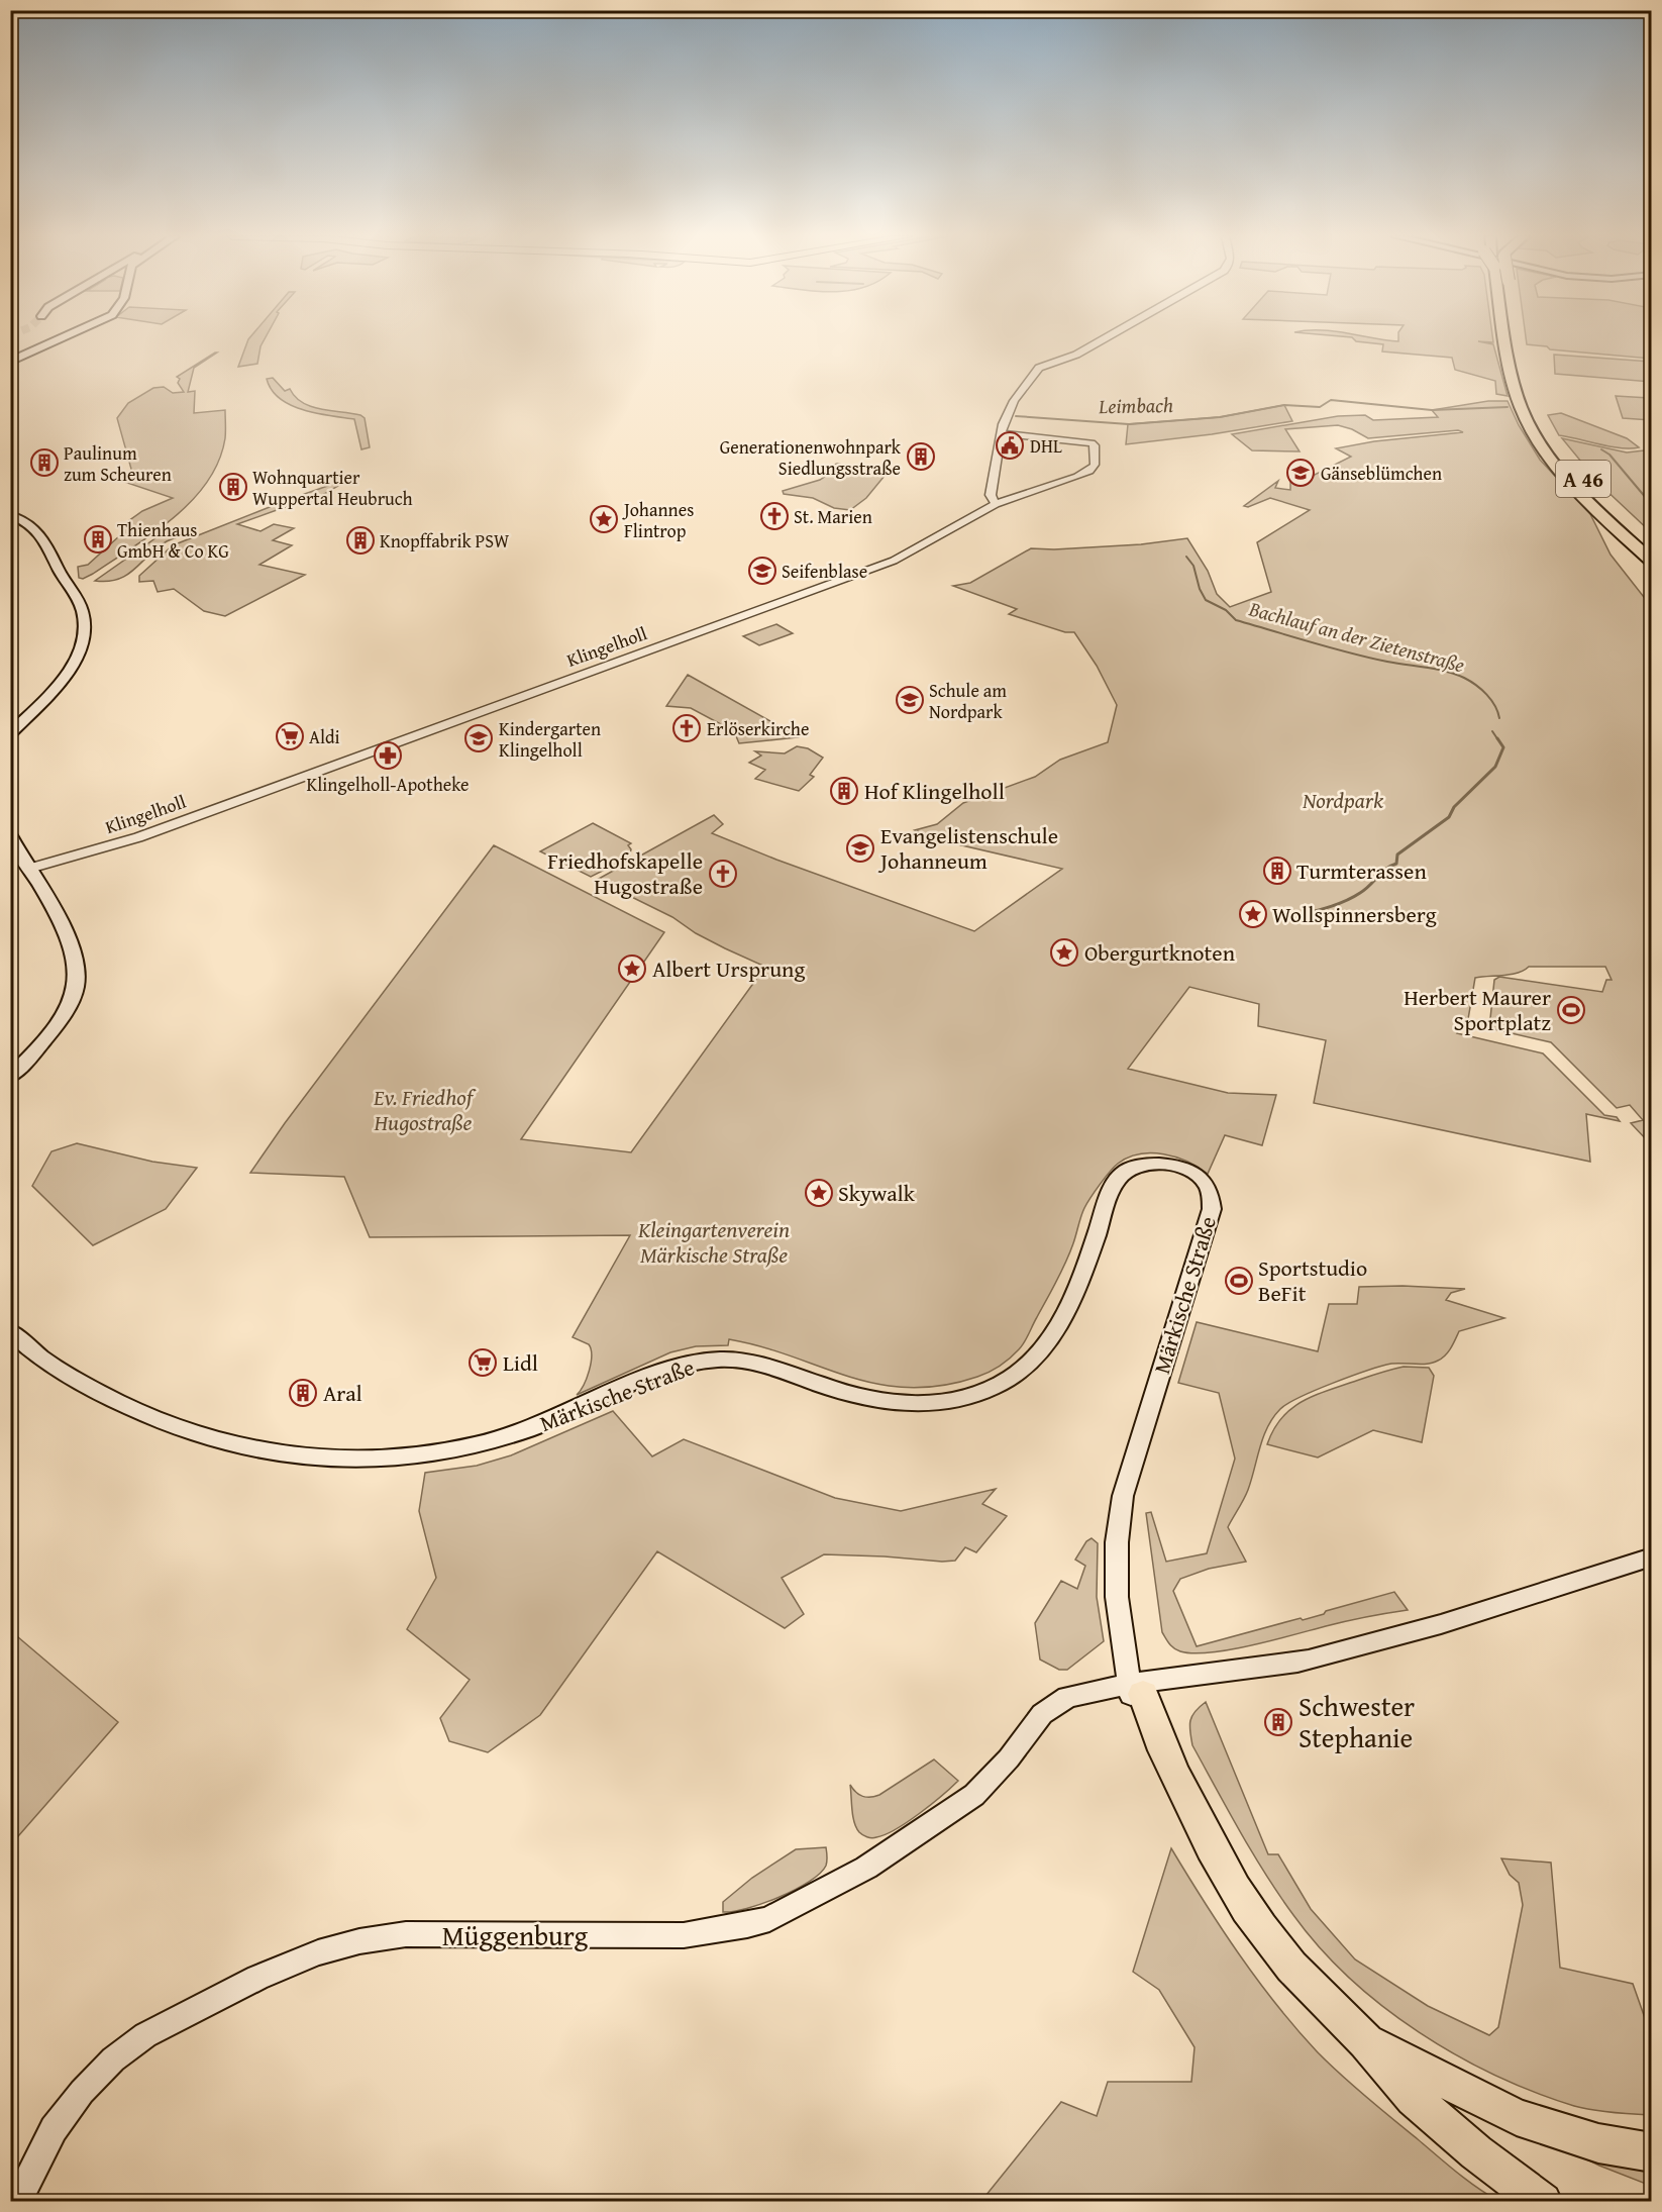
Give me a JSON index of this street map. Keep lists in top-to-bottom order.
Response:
{
  "streets": {
    "highway": ["A 46"],
    "main road": ["Märkische Straße", "Müggenburg"],
    "street": ["Klingelholl"]
  },
  "crossings": [
    ["Märkische Straße", "Müggenburg"]
  ],
  "water": ["Leimbach", "Bachlauf an der Zietenstraße"],
  "parks": ["Nordpark", "Ev. Friedhof Hugostraße", "Kleingartenverein Märkische Straße"],
  "places": {
    "public building": ["DHL"],
    "building": [
      "Generationenwohnpark Siedlungsstraße",
      "Paulinum zum Scheuren",
      "Wohnquartier Wuppertal Heubruch",
      "Thienhaus GmbH & Co KG",
      "Knopffabrik PSW",
      "Hof Klingelholl",
      "Turmterassen",
      "Aral",
      "Schwester Stephanie"
    ],
    "school or university": [
      "Gänseblümchen",
      "Seifenblase",
      "Schule am Nordpark",
      "Kindergarten Klingelholl",
      "Evangelistenschule Johanneum"
    ],
    "church": ["St. Marien", "Erlöserkirche", "Friedhofskapelle Hugostraße"],
    "place": [
      "Johannes Flintrop",
      "Wollspinnersberg",
      "Obergurtknoten",
      "Albert Ursprung",
      "Skywalk"
    ],
    "supermarket": ["Aldi", "Lidl"],
    "pharmacy": ["Klingelholl-Apotheke"],
    "sports": ["Herbert Maurer Sportplatz", "Sportstudio BeFit"]
  }
}
